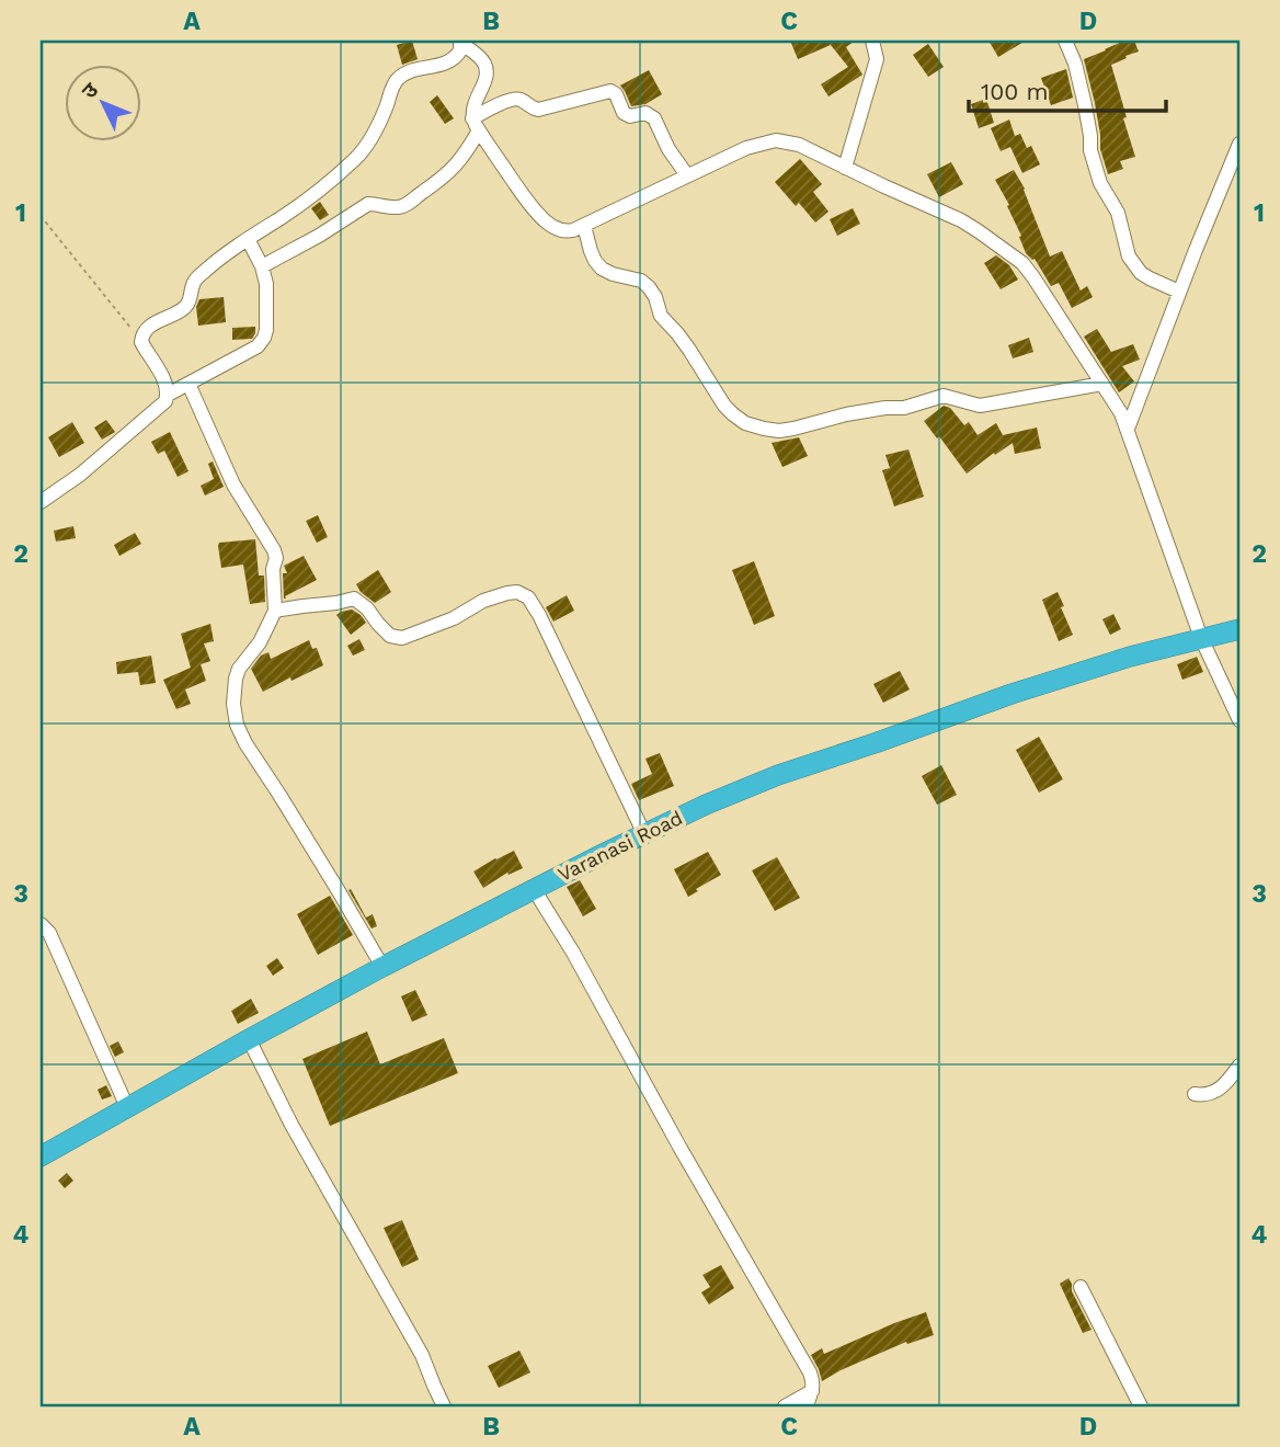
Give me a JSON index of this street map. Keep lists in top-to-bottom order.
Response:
{
  "streets": {
    "highway": ["Varanasi Road"]
  },
  "scale_bar": "100 m",
  "north": "top left",
  "grid": {
    "columns": [
      "A",
      "B",
      "C",
      "D"
    ],
    "rows": [
      "1",
      "2",
      "3",
      "4"
    ]
  }
}
